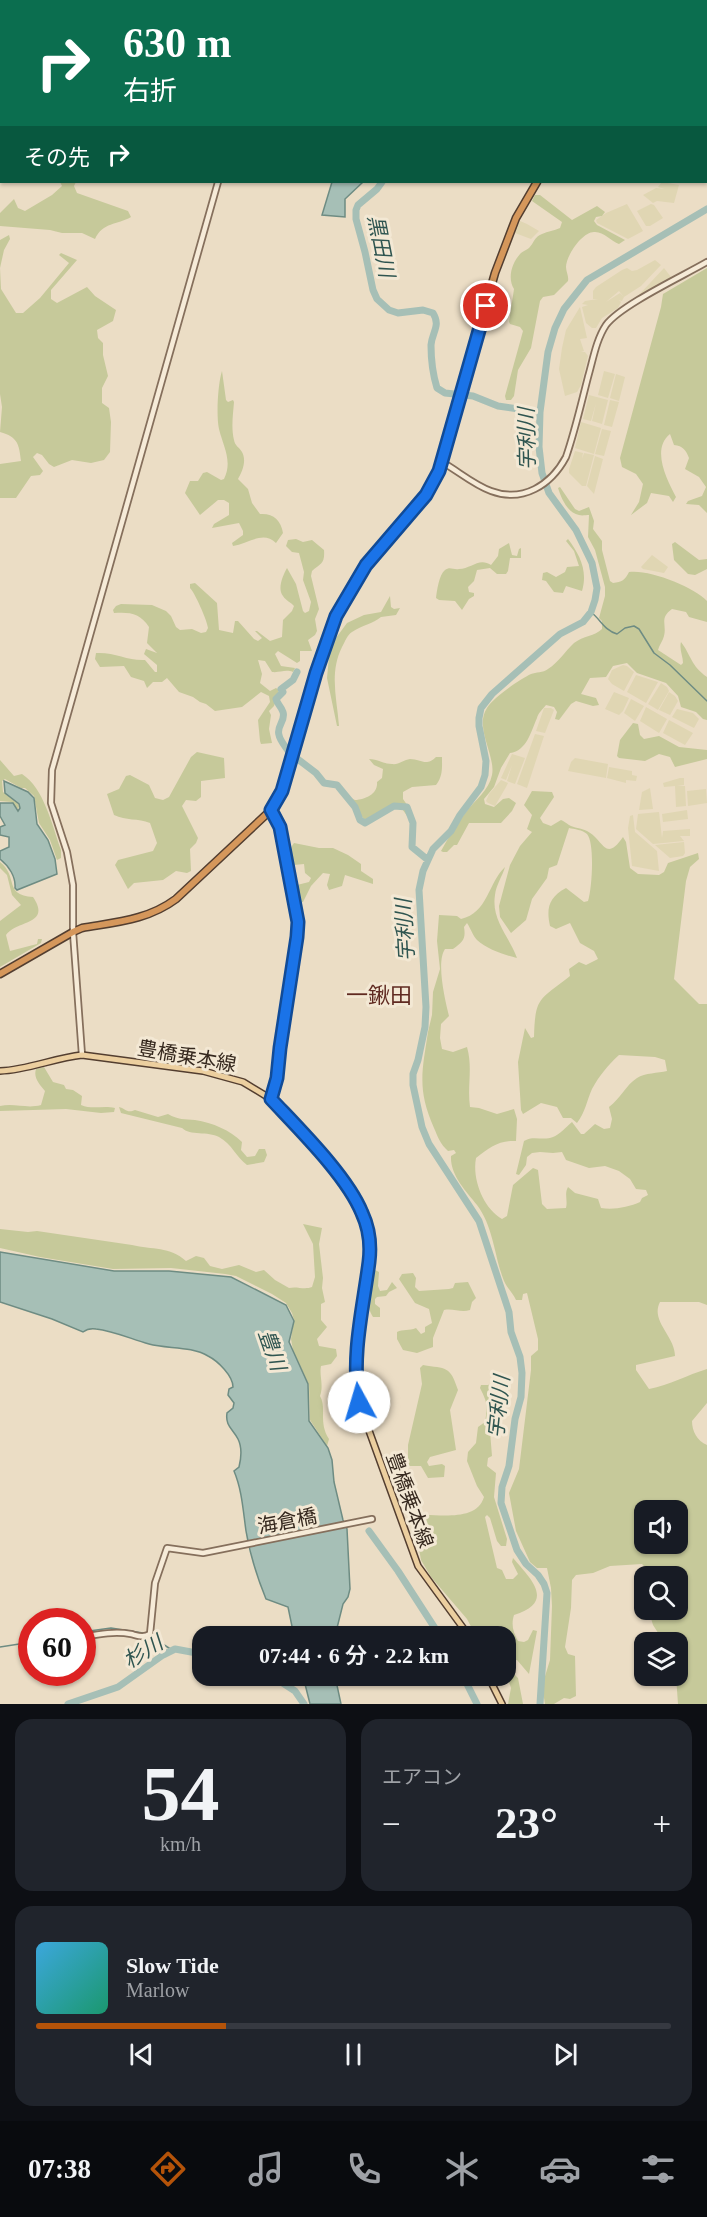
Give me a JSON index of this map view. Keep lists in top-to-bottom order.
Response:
{
  "streets": {
    "main road": ["豊橋乗本線"],
    "street": ["海倉橋"]
  },
  "districts": ["一鍬田"],
  "water": [
    "黒田川",
    "宇利川",
    "豊川",
    "杉川"
  ],
  "page": {
    "turn": ["630 m", "右折"],
    "then": "その先",
    "limit": "60",
    "trip": "07:44 · 6 分 · 2.2 km",
    "tile": [
      ["54", "km/h"],
      "エアコン"
    ],
    "heat": ["−", "23°", "+"],
    "song": ["Slow Tide", "Marlow"],
    "tabs": "07:38"
  }
}
